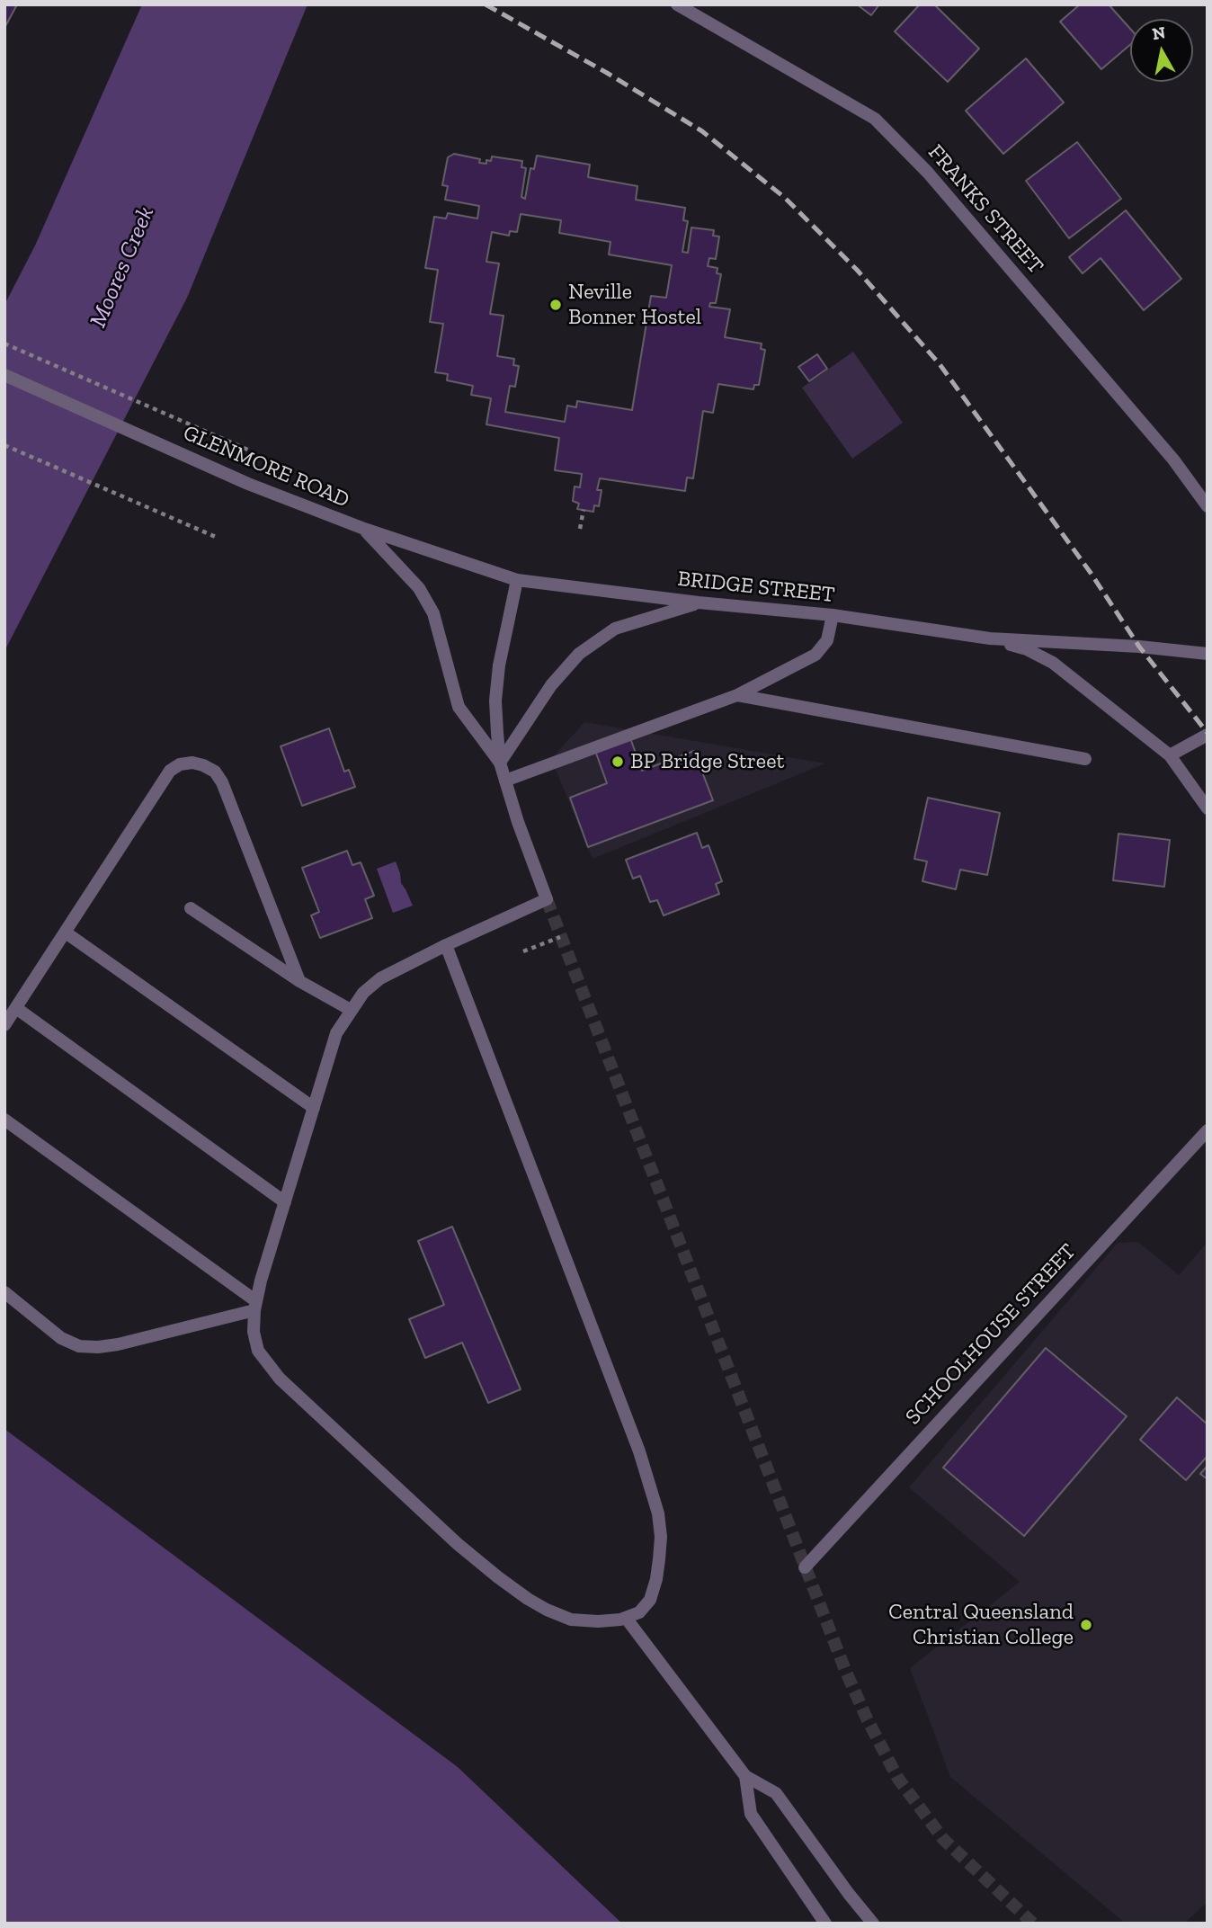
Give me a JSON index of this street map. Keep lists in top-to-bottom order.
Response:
{
  "streets": {
    "street": [
      "FRANKS STREET",
      "GLENMORE ROAD",
      "BRIDGE STREET",
      "SCHOOLHOUSE STREET"
    ]
  },
  "crossings": [
    ["GLENMORE ROAD", "BRIDGE STREET"]
  ],
  "water": ["Moores Creek"],
  "places": ["Neville Bonner Hostel", "BP Bridge Street", "Central Queensland Christian College"],
  "north": "top"
}
